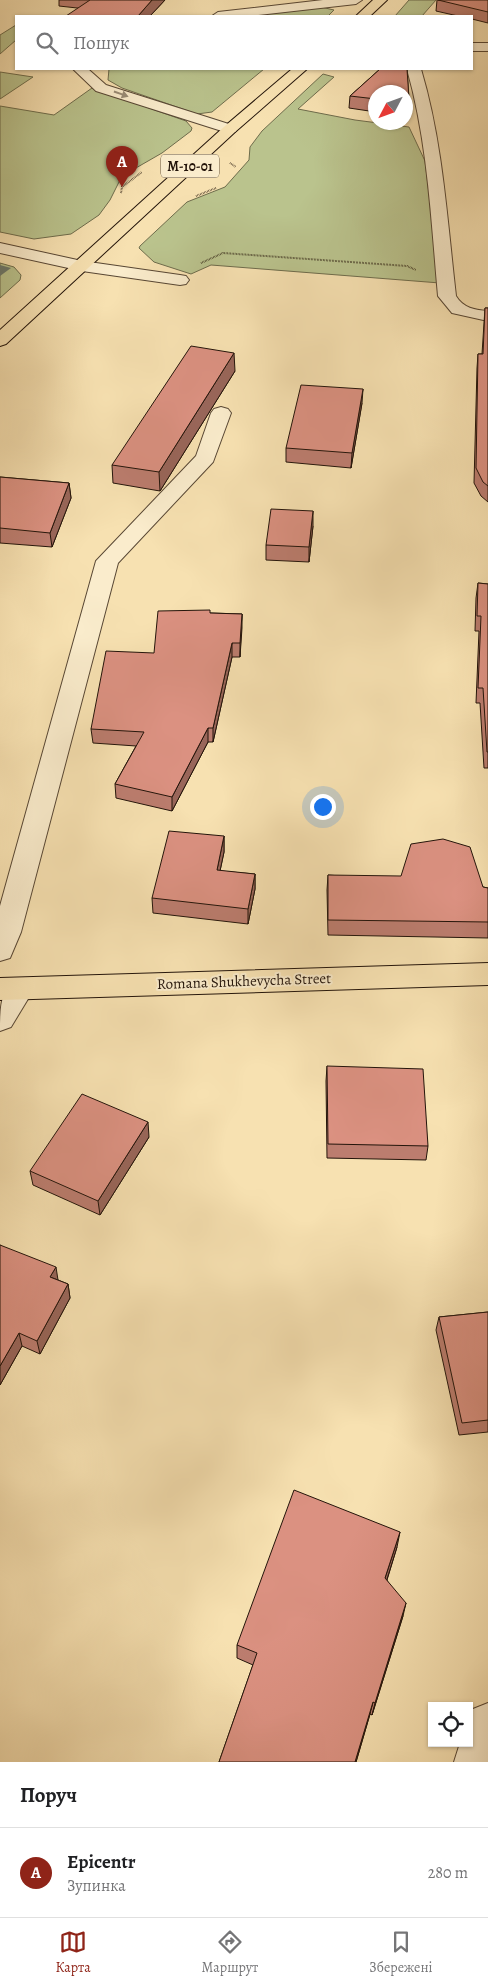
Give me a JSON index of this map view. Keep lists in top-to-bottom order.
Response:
{
  "streets": {
    "main road": ["М-10-01", "Romana Shukhevycha Street"]
  },
  "north": "bottom left",
  "page": {
    "search": "Пошук",
    "pins": "A",
    "heading": "Поруч",
    "list": [
      {
        "mark": "A",
        "name": "Epicentr",
        "note": "Зупинка",
        "value": "280 m"
      }
    ],
    "nav": ["Карта", "Маршрут", "Збережені"]
  }
}
